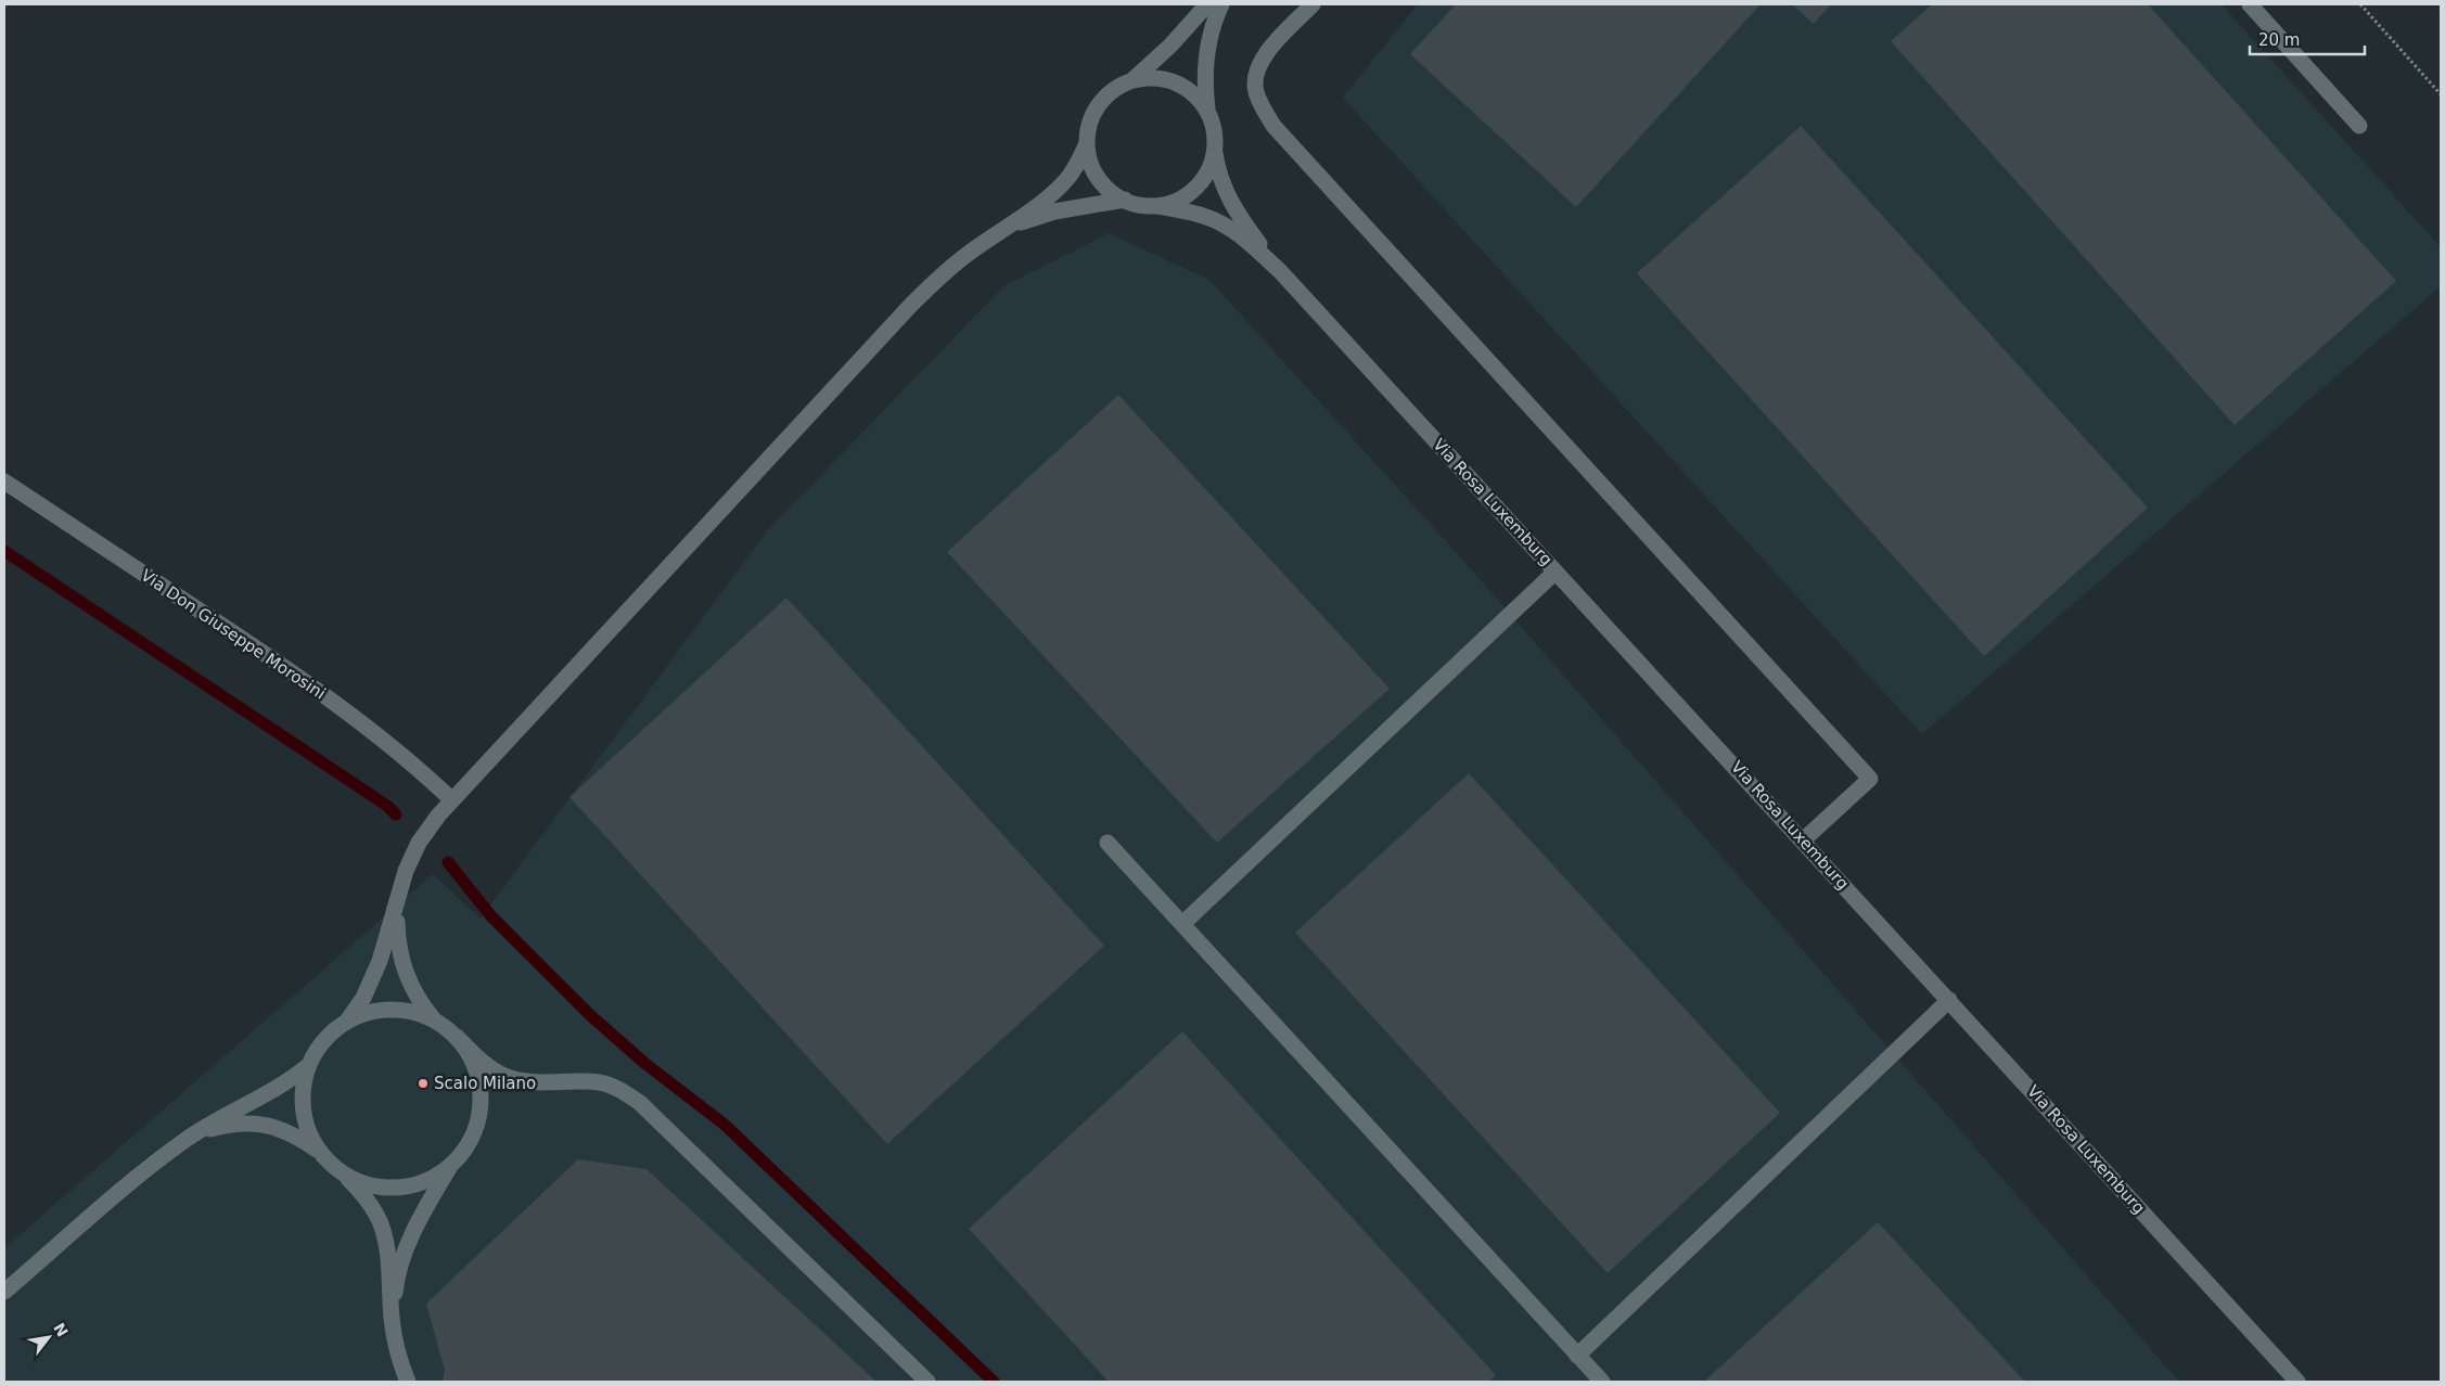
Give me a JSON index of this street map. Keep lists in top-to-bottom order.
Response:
{
  "streets": {
    "street": ["Via Rosa Luxemburg", "Via Don Giuseppe Morosini"]
  },
  "places": ["Scalo Milano"],
  "scale_bar": "20 m",
  "north": "top right"
}
